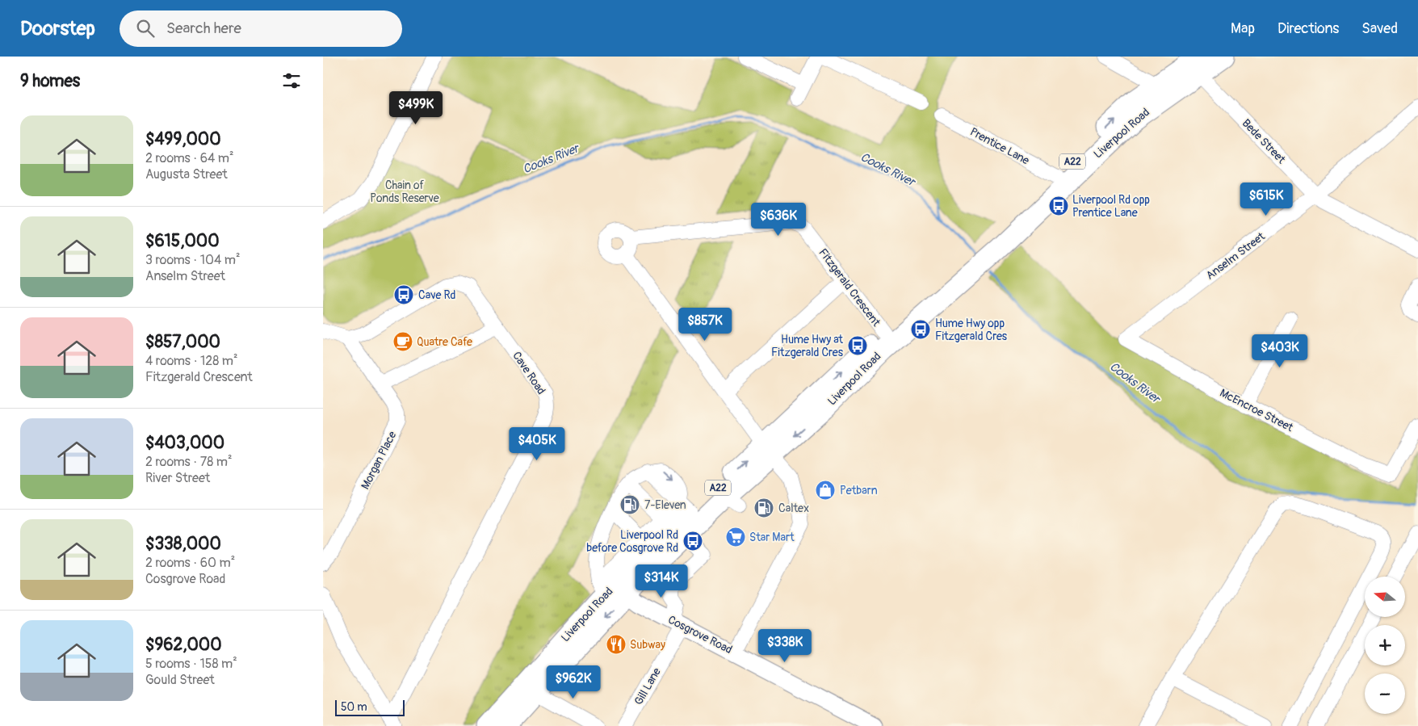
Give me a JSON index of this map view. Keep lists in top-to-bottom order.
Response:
{
  "streets": {
    "highway": ["Liverpool Road", "A22"],
    "main road": ["Cosgrove Road"],
    "street": [
      "Bede Street",
      "Prentice Lane",
      "Anselm Street",
      "Fitzgerald Crescent",
      "Cave Road",
      "McEncroe Street",
      "Morgan Place",
      "Gill Lane"
    ]
  },
  "crossings": [
    ["Liverpool Road", "Bede Street"],
    ["Liverpool Road", "Prentice Lane"],
    ["Liverpool Road", "Fitzgerald Crescent"],
    ["Liverpool Road", "Cosgrove Road"],
    ["Bede Street", "Anselm Street"],
    ["Anselm Street", "McEncroe Street"],
    ["Cave Road", "Morgan Place"],
    ["Cosgrove Road", "Gill Lane"]
  ],
  "water": ["Cooks River"],
  "parks": ["Chain of Ponds Reserve"],
  "places": {
    "bus stop": [
      "Liverpool Rd opp Prentice Lane",
      "Cave Rd",
      "Hume Hwy opp Fitzgerald Cres",
      "Hume Hwy at Fitzgerald Cres",
      "Liverpool Rd before Cosgrove Rd"
    ],
    "cafe": ["Quatre Cafe"],
    "shop": ["Petbarn"],
    "fuel station": ["7-Eleven", "Caltex"],
    "supermarket": ["Star Mart"],
    "restaurant": ["Subway"]
  },
  "scale_bar": "50 m",
  "north": "left",
  "page": {
    "header": "Doorstep",
    "search": "Search here",
    "nav": ["Map", "Directions", "Saved"],
    "heading": "9 homes",
    "price": [
      "$499K",
      "$615K",
      "$636K",
      "$857K",
      "$403K",
      "$405K",
      "$314K",
      "$338K",
      "$962K"
    ],
    "list": [
      {
        "name": "$499,000",
        "note": "2 rooms · 64 m² · Augusta Street"
      },
      {
        "name": "$615,000",
        "note": "3 rooms · 104 m² · Anselm Street"
      },
      {
        "name": "$857,000",
        "note": "4 rooms · 128 m² · Fitzgerald Crescent"
      },
      {
        "name": "$403,000",
        "note": "2 rooms · 78 m² · River Street"
      },
      {
        "name": "$338,000",
        "note": "2 rooms · 60 m² · Cosgrove Road"
      },
      {
        "name": "$962,000",
        "note": "5 rooms · 158 m² · Gould Street"
      }
    ],
    "map_buttons": ["+", "−"],
    "scale": "50 m"
  }
}
